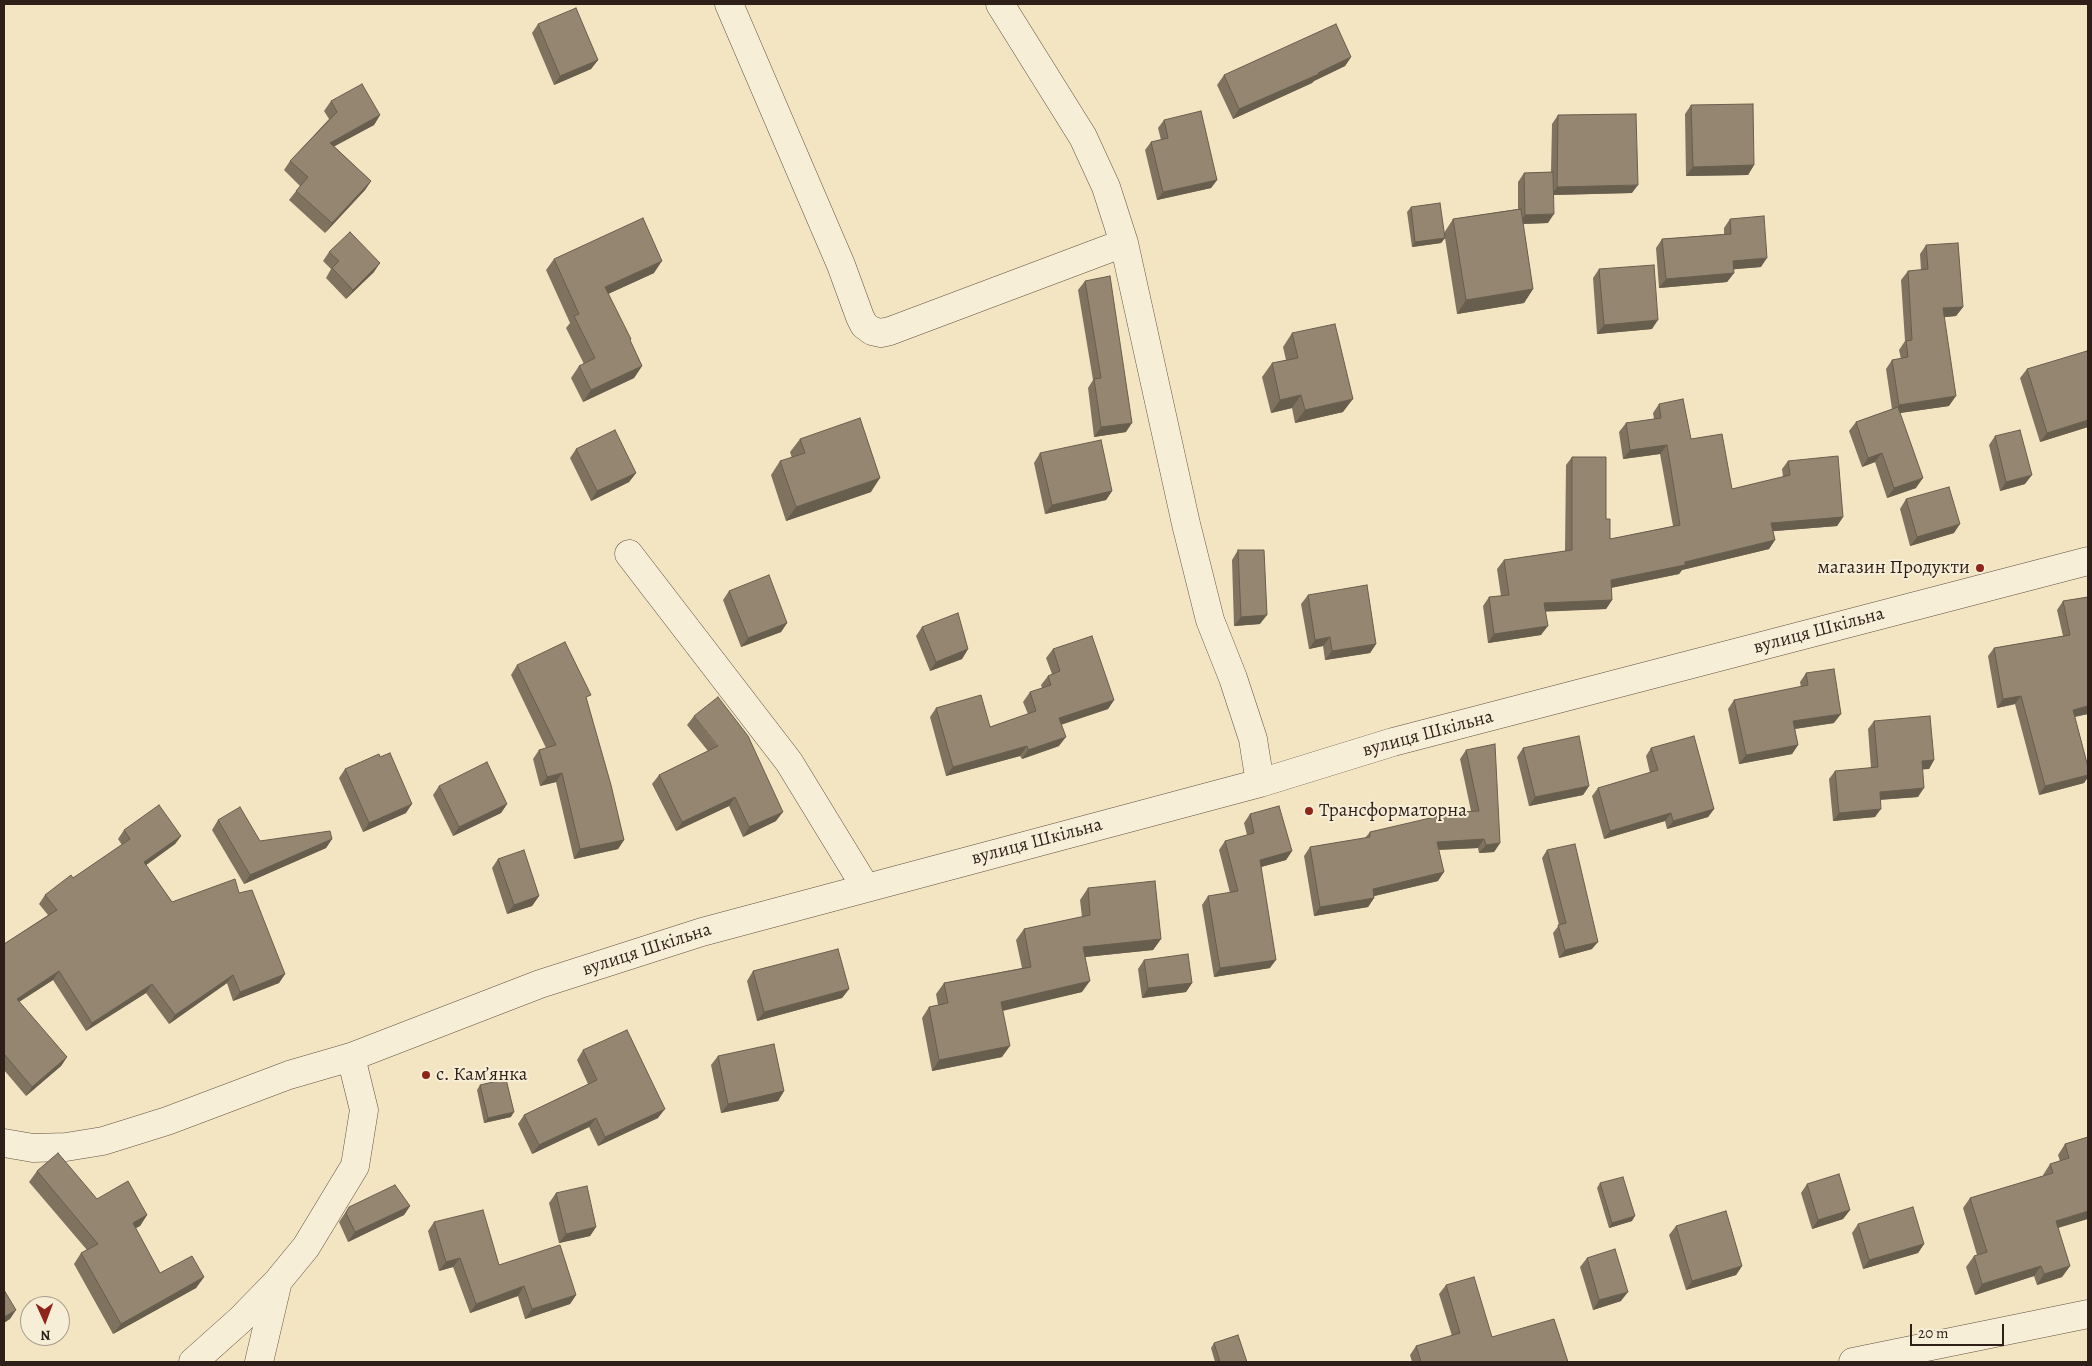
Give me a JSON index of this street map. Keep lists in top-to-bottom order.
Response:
{
  "streets": {
    "street": ["вулиця Шкільна"]
  },
  "places": ["магазин Продукти", "Трансформаторна", "с. Кам’янка"],
  "scale_bar": "20 m",
  "north": "bottom"
}
